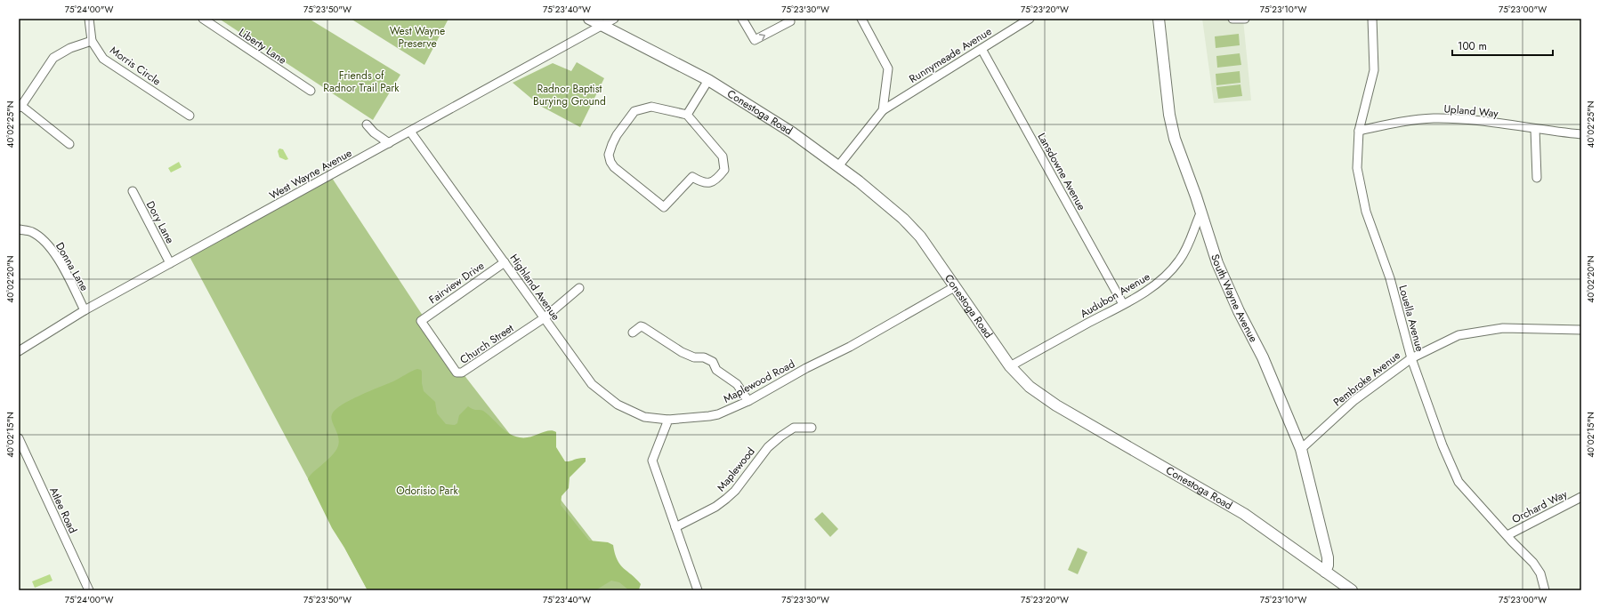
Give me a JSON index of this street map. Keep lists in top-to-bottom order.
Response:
{
  "streets": {
    "main road": ["Conestoga Road", "South Wayne Avenue"],
    "street": [
      "Liberty Lane",
      "Runnymeade Avenue",
      "Morris Circle",
      "Upland Way",
      "Lansdowne Avenue",
      "West Wayne Avenue",
      "Dory Lane",
      "Donna Lane",
      "Fairview Drive",
      "Highland Avenue",
      "Audubon Avenue",
      "Louella Avenue",
      "Church Street",
      "Pembroke Avenue",
      "Maplewood Road",
      "Maplewood",
      "Orchard Way",
      "Atlee Road"
    ]
  },
  "crossings": [
    ["Runnymeade Avenue", "Lansdowne Avenue"],
    ["Upland Way", "Louella Avenue"],
    ["Conestoga Road", "West Wayne Avenue"],
    ["Conestoga Road", "Audubon Avenue"],
    ["Conestoga Road", "South Wayne Avenue"],
    ["Conestoga Road", "Maplewood Road"],
    ["Lansdowne Avenue", "Audubon Avenue"],
    ["West Wayne Avenue", "Dory Lane"],
    ["West Wayne Avenue", "Donna Lane"],
    ["West Wayne Avenue", "Highland Avenue"],
    ["Fairview Drive", "Highland Avenue"],
    ["Fairview Drive", "Church Street"],
    ["Highland Avenue", "Church Street"],
    ["Highland Avenue", "Maplewood Road"],
    ["Audubon Avenue", "South Wayne Avenue"],
    ["South Wayne Avenue", "Pembroke Avenue"],
    ["Louella Avenue", "Pembroke Avenue"],
    ["Louella Avenue", "Orchard Way"]
  ],
  "parks": [
    "West Wayne Preserve",
    "Friends of Radnor Trail Park",
    "Radnor Baptist Burying Ground",
    "Odorisio Park"
  ],
  "scale_bar": "100 m",
  "coordinates": [
    "75°24'00\"W",
    "75°23'50\"W",
    "75°23'40\"W",
    "75°23'30\"W",
    "75°23'20\"W",
    "75°23'10\"W",
    "75°23'00\"W",
    "40°02'25\"N",
    "40°02'20\"N",
    "40°02'15\"N"
  ]
}
